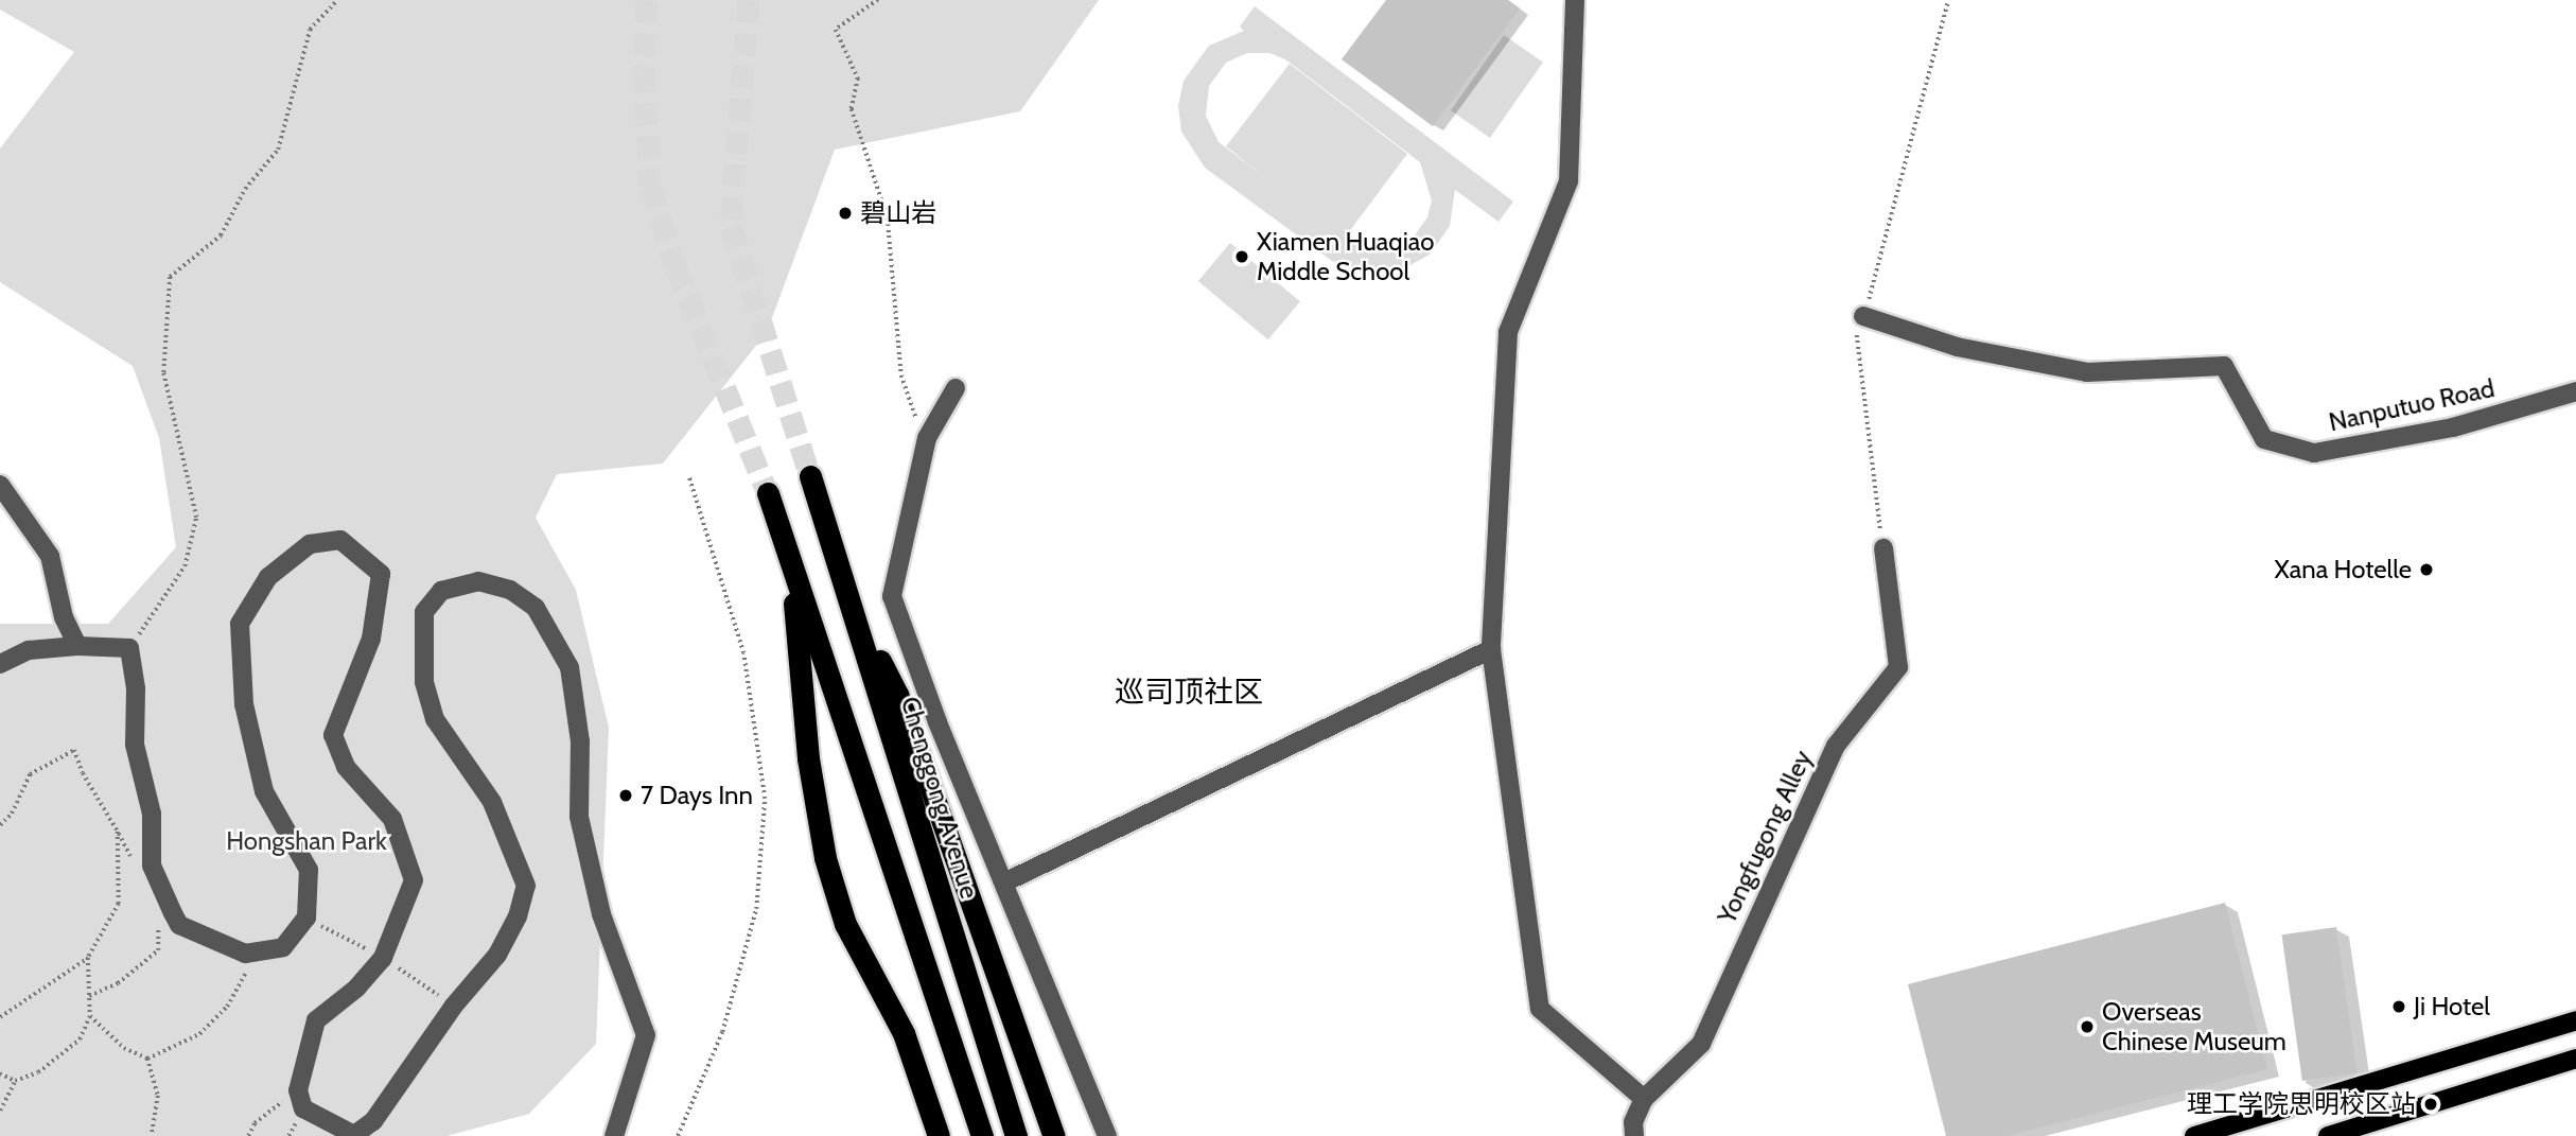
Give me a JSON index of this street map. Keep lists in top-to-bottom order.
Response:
{
  "streets": {
    "highway": ["Chenggong Avenue"],
    "street": ["Nanputuo Road", "Yongfugong Alley"]
  },
  "districts": ["巡司顶社区"],
  "parks": ["Hongshan Park"],
  "places": [
    "碧山岩",
    "Xiamen Huaqiao Middle School",
    "Xana Hotelle",
    "7 Days Inn",
    "Ji Hotel",
    "Overseas Chinese Museum",
    "理工学院思明校区站"
  ]
}
